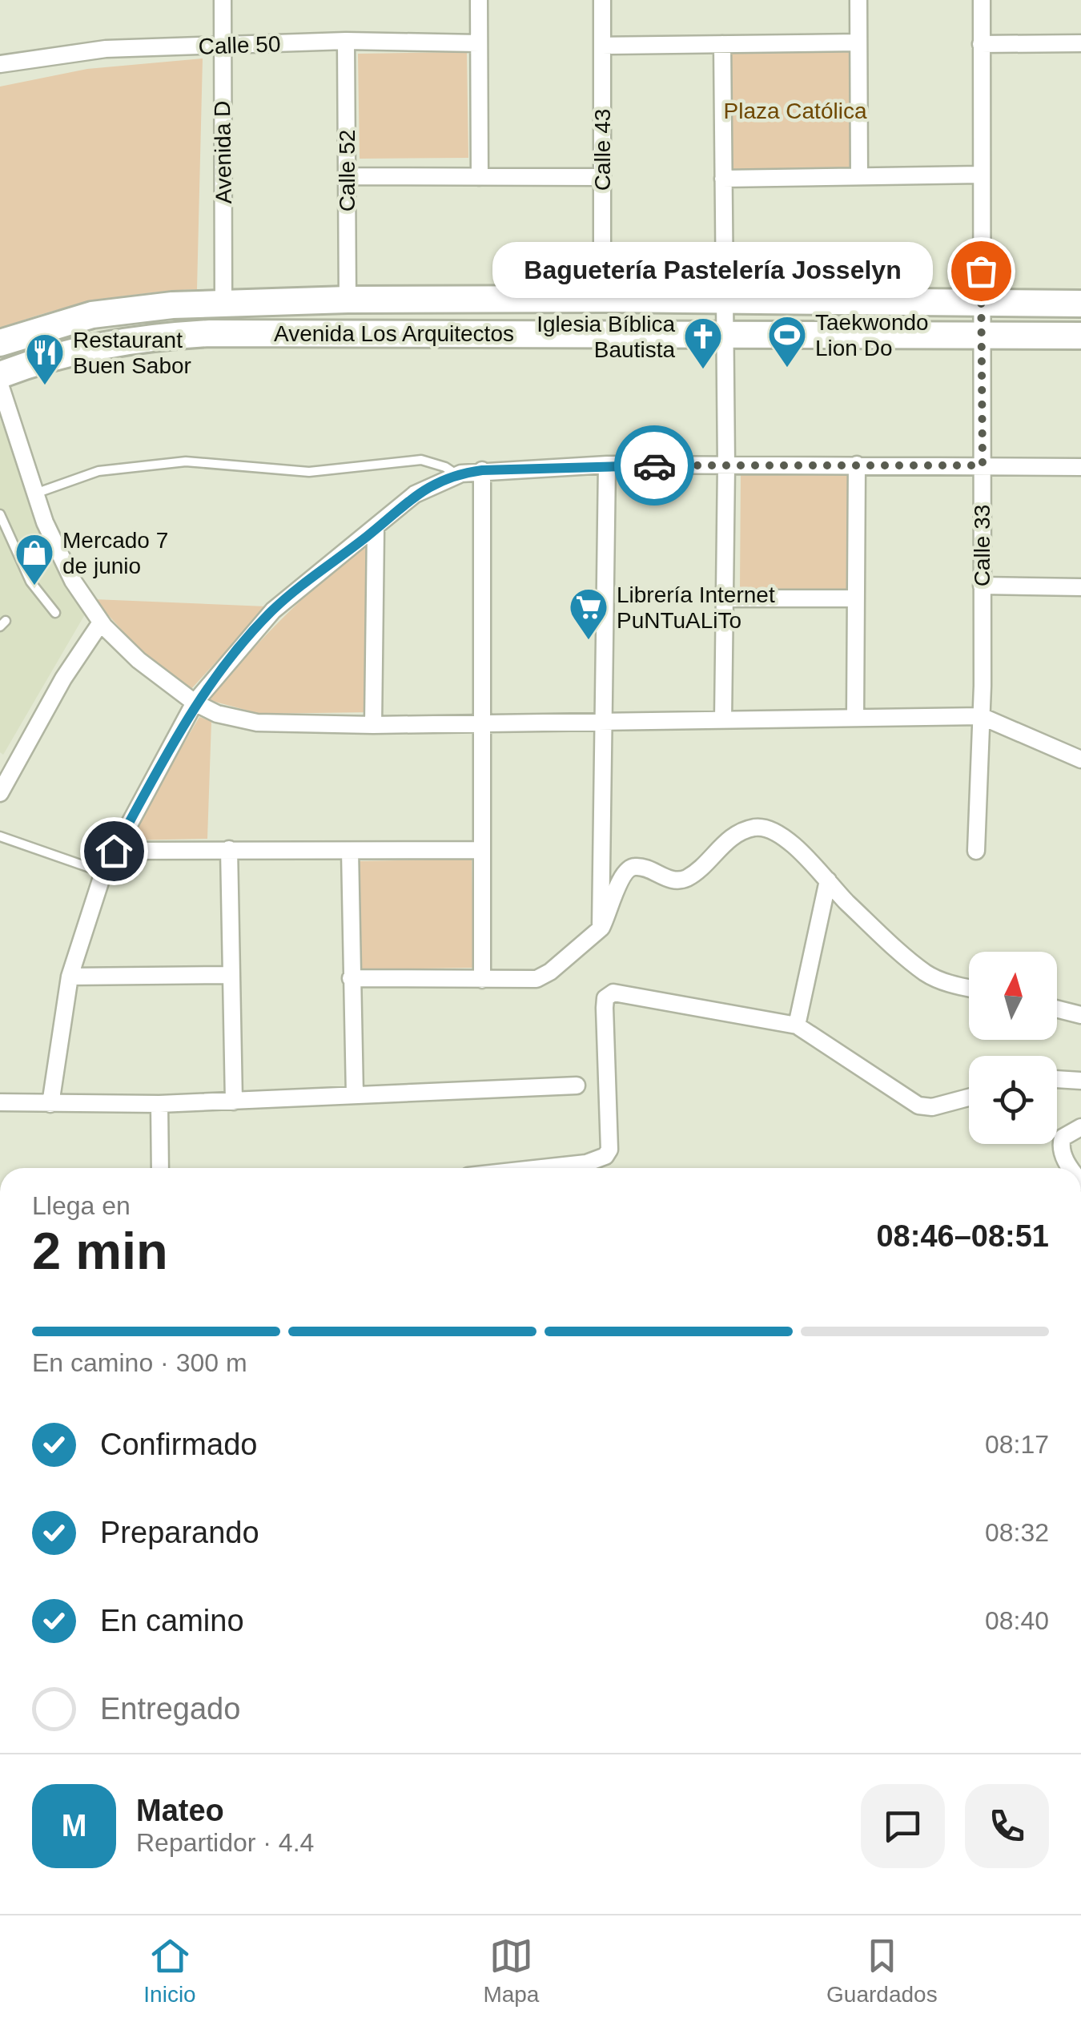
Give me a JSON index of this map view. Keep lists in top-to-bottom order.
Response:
{
  "streets": {
    "main road": ["Avenida Los Arquitectos"],
    "street": [
      "Calle 50",
      "Calle 43",
      "Avenida D",
      "Calle 52",
      "Calle 33"
    ]
  },
  "crossings": [
    ["Calle 50", "Avenida D"],
    ["Calle 50", "Calle 52"],
    ["Calle 43", "Avenida Los Arquitectos"],
    ["Avenida D", "Avenida Los Arquitectos"],
    ["Calle 52", "Avenida Los Arquitectos"],
    ["Avenida Los Arquitectos", "Calle 33"]
  ],
  "parks": ["Plaza Católica"],
  "places": {
    "other": ["Baguetería Pastelería Josselyn"],
    "sports": ["Taekwondo Lion Do"],
    "church": ["Iglesia Bíblica Bautista"],
    "restaurant": ["Restaurant Buen Sabor"],
    "shop": ["Mercado 7 de junio"],
    "supermarket": ["Librería Internet PuNTuALiTo"]
  },
  "north": "top",
  "page": {
    "bubble": "Baguetería Pastelería Josselyn",
    "heading": ["2 min", "Llega en", "08:46–08:51"],
    "panel": ["Mateo", "Repartidor · 4.4"],
    "bar": "En camino · 300 m",
    "list": [
      ["Confirmado", "08:17"],
      ["Preparando", "08:32"],
      ["En camino", "08:40"],
      "Entregado"
    ],
    "round": "M",
    "tabs": ["Inicio", "Mapa", "Guardados"]
  }
}
